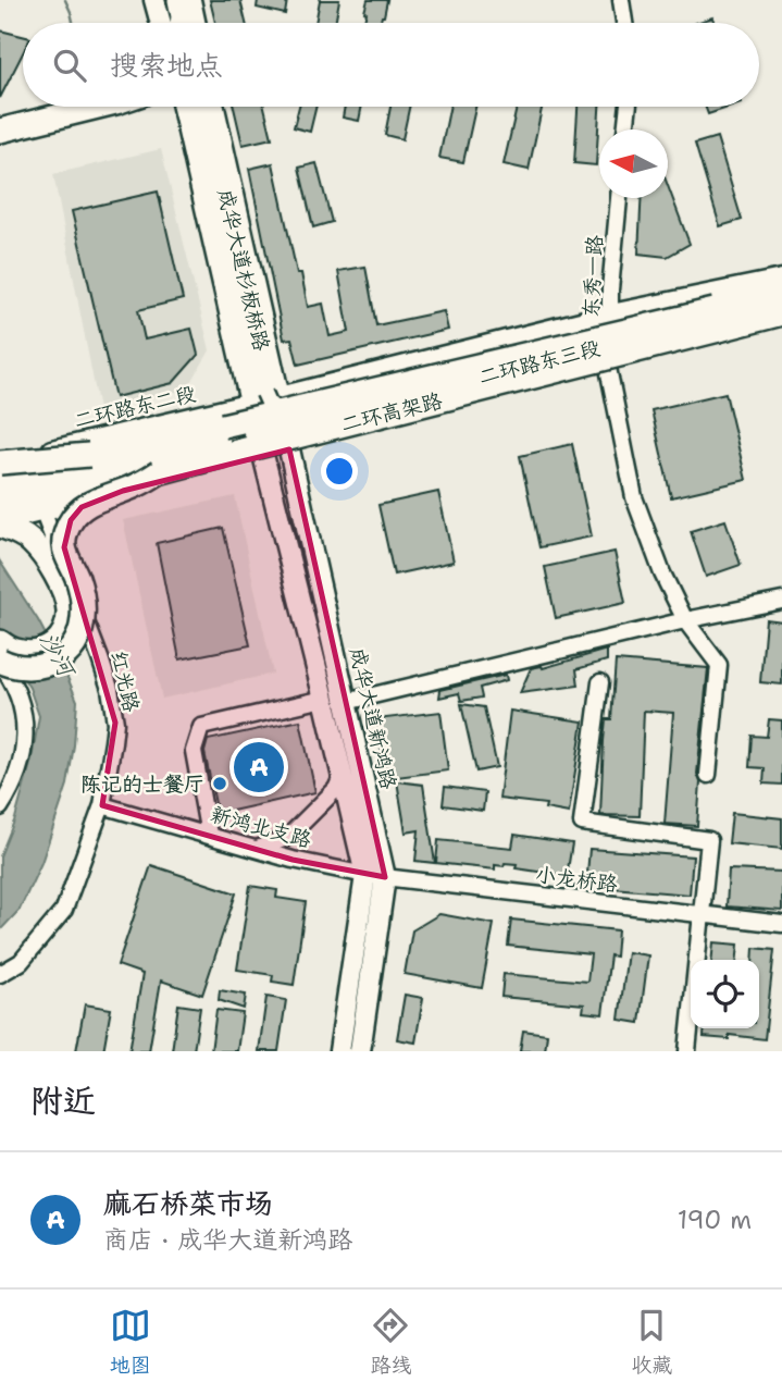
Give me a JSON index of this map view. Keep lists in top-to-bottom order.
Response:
{
  "streets": {
    "highway": ["二环高架路"],
    "main road": [
      "成华大道杉板桥路",
      "二环路东三段",
      "二环路东二段",
      "成华大道新鸿路"
    ],
    "street": [
      "东秀一路",
      "红光路",
      "新鸿北支路",
      "小龙桥路"
    ]
  },
  "crossings": [
    ["成华大道杉板桥路", "二环路东三段"],
    ["成华大道杉板桥路", "二环路东二段"],
    ["成华大道杉板桥路", "成华大道新鸿路"],
    ["东秀一路", "二环路东三段"],
    ["二环路东三段", "二环路东二段"],
    ["二环路东三段", "成华大道新鸿路"],
    ["二环路东二段", "成华大道新鸿路"],
    ["红光路", "新鸿北支路"],
    ["成华大道新鸿路", "新鸿北支路"],
    ["成华大道新鸿路", "小龙桥路"],
    ["新鸿北支路", "小龙桥路"]
  ],
  "water": ["沙河"],
  "places": ["陈记的士餐厅"],
  "north": "left",
  "page": {
    "search": "搜索地点",
    "pins": "A",
    "heading": "附近",
    "list": [
      {
        "mark": "A",
        "name": "麻石桥菜市场",
        "note": "商店 · 成华大道新鸿路",
        "value": "190 m"
      }
    ],
    "nav": ["地图", "路线", "收藏"]
  }
}
